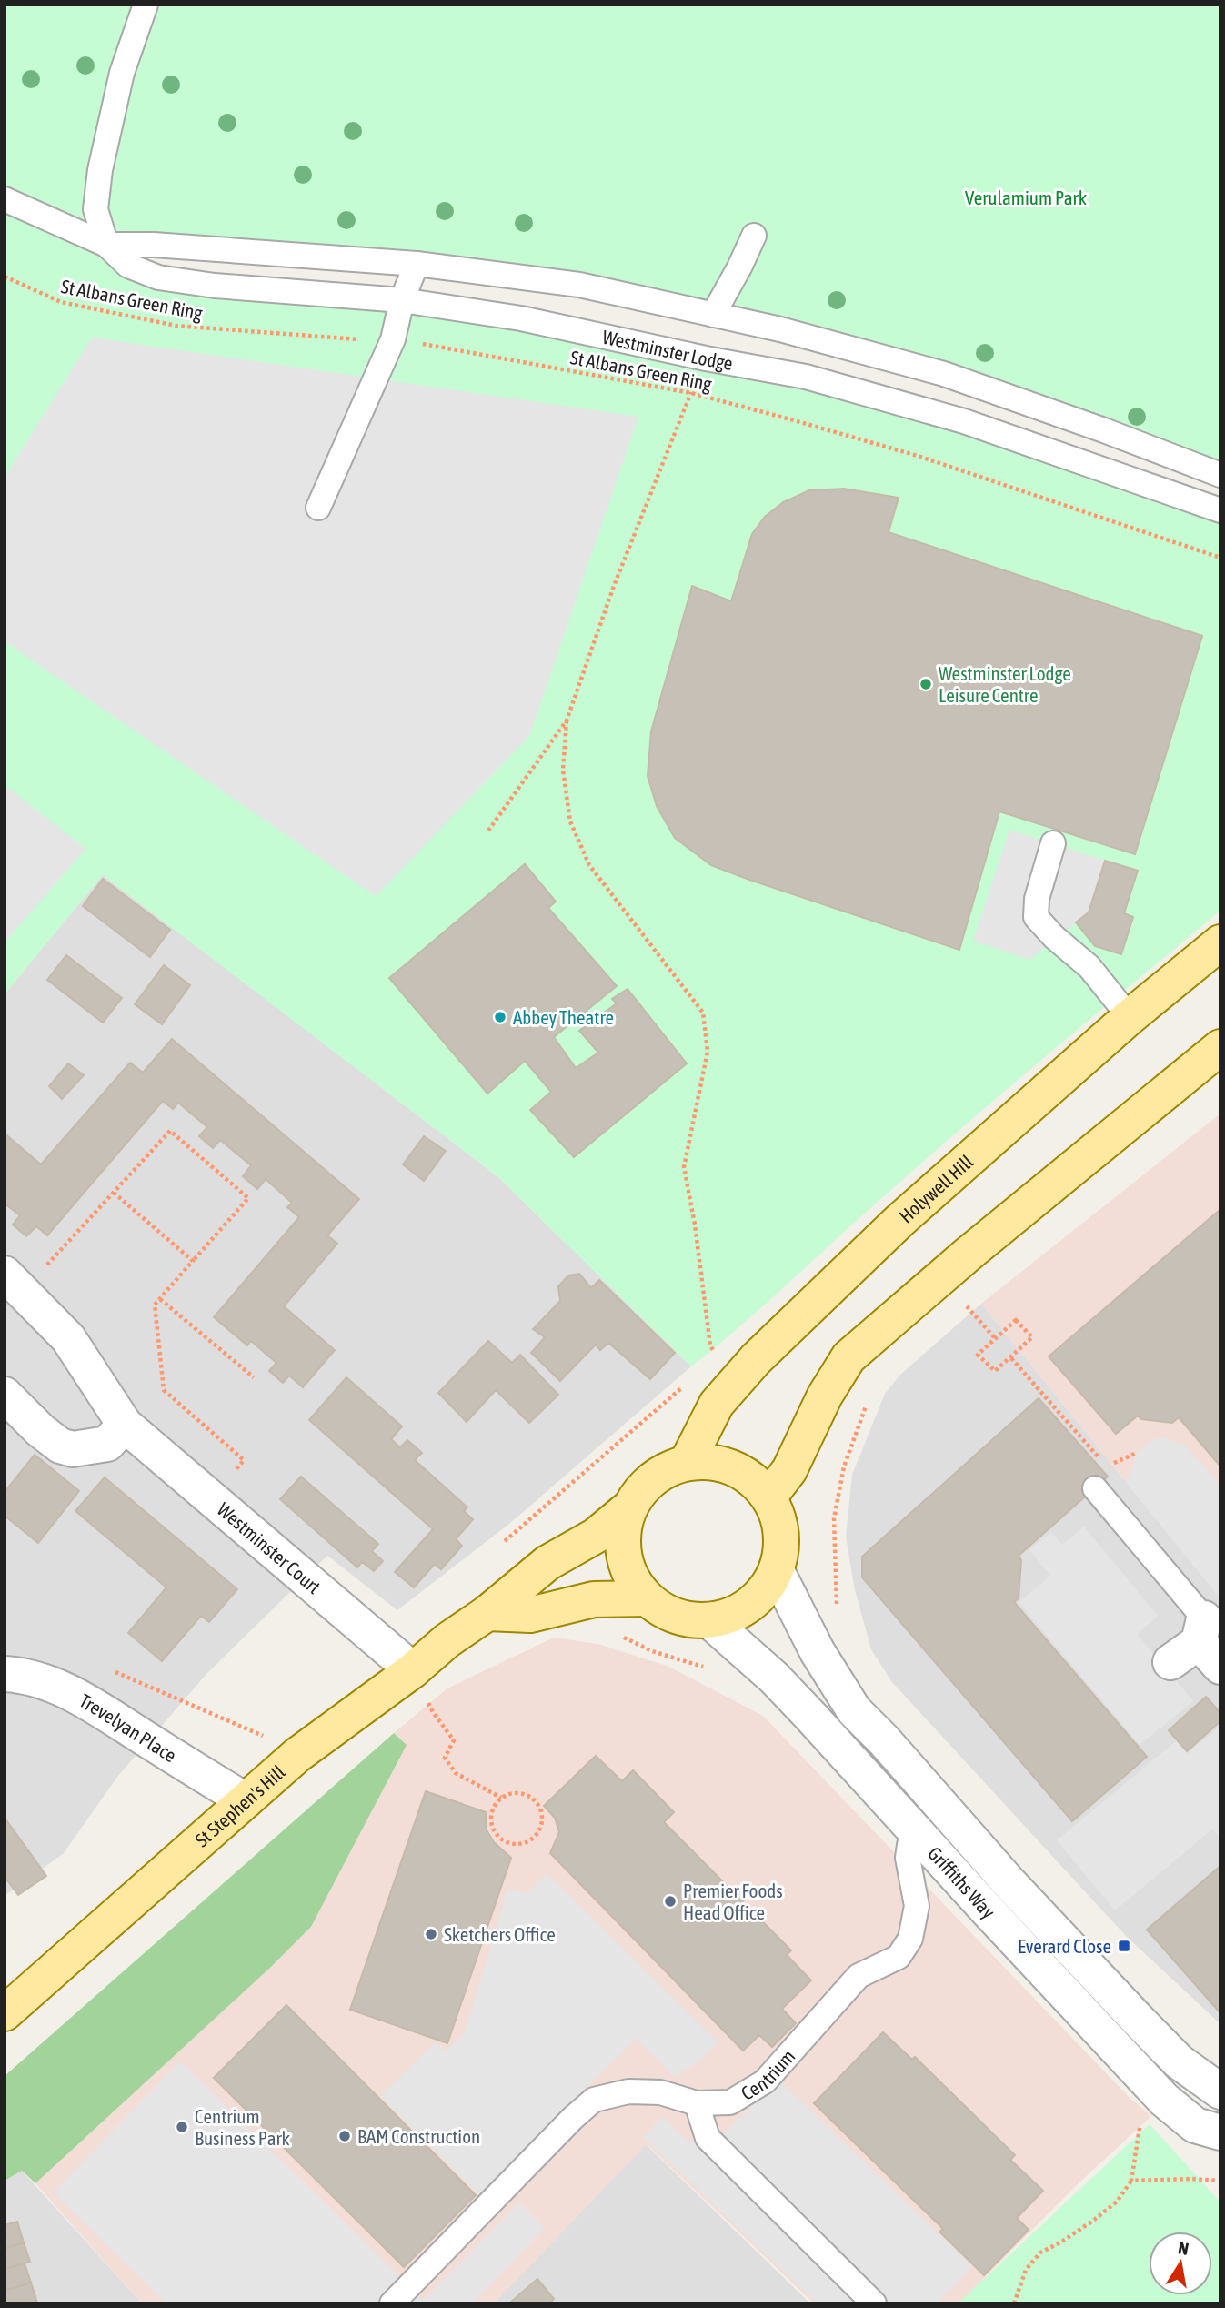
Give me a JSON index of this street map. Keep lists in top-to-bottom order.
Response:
{
  "streets": {
    "main road": ["Holywell Hill", "St Stephen's Hill"],
    "street": ["Westminster Court", "Trevelyan Place", "Griffiths Way"],
    "lane": ["Westminster Lodge", "Centrium"],
    "path": ["St Albans Green Ring"]
  },
  "crossings": [
    ["Holywell Hill", "St Stephen's Hill"],
    ["Holywell Hill", "Griffiths Way"],
    ["Westminster Court", "St Stephen's Hill"],
    ["Trevelyan Place", "St Stephen's Hill"],
    ["St Stephen's Hill", "Griffiths Way"],
    ["Griffiths Way", "Centrium"]
  ],
  "parks": ["Verulamium Park"],
  "places": {
    "other": [
      "Westminster Lodge Leisure Centre",
      "Abbey Theatre",
      "Premier Foods Head Office",
      "Sketchers Office",
      "Centrium Business Park",
      "BAM Construction"
    ],
    "transit": ["Everard Close"]
  },
  "north": "top"
}
